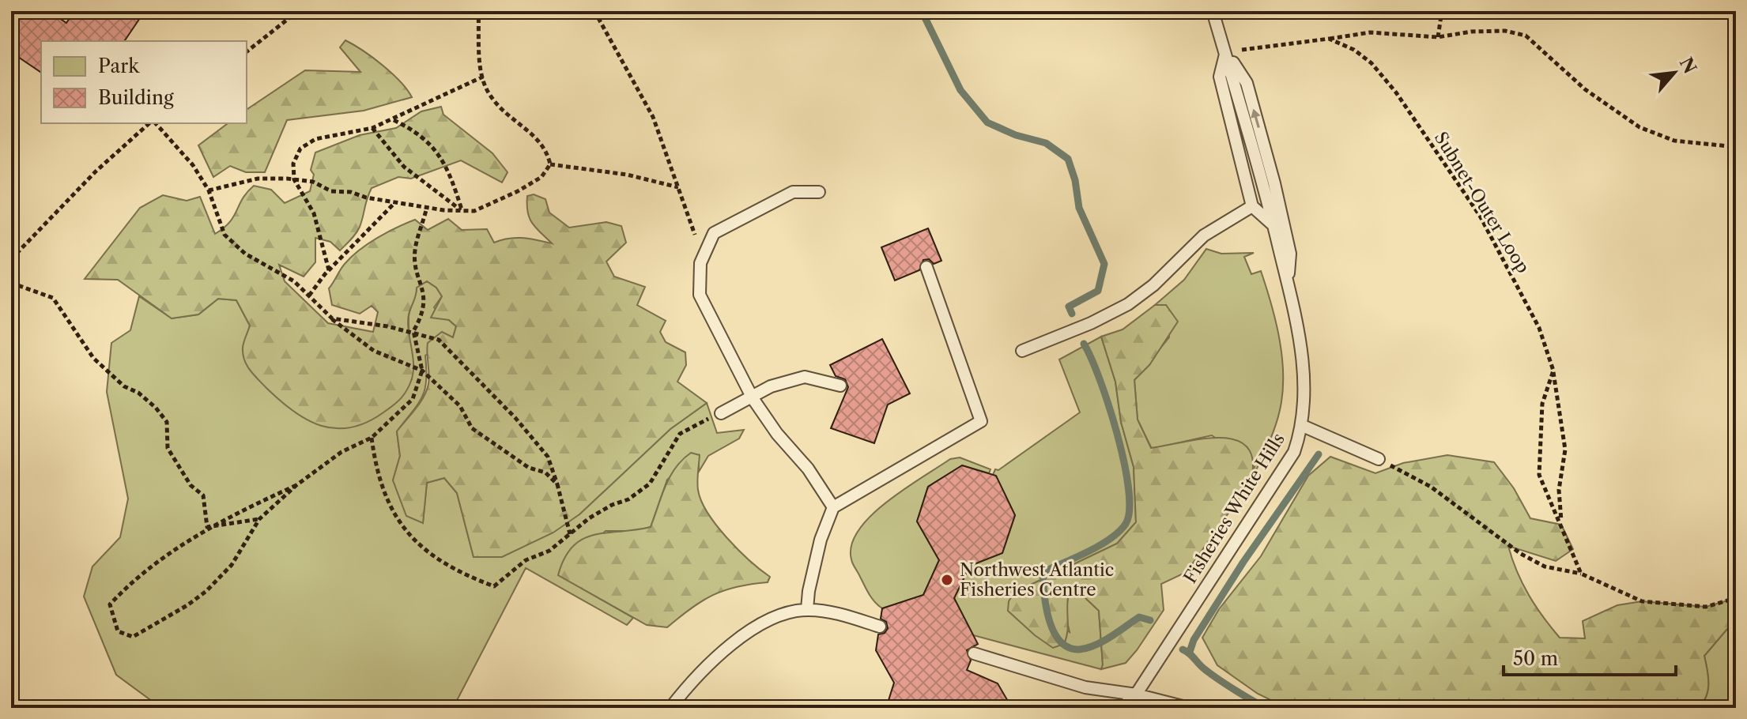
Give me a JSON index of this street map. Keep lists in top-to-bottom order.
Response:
{
  "streets": {
    "lane": ["Fisheries White Hills"],
    "path": ["Subnet-Outer Loop"]
  },
  "places": ["Northwest Atlantic Fisheries Centre"],
  "legend": ["Park", "Building"],
  "scale_bar": "50 m",
  "north": "top right"
}
